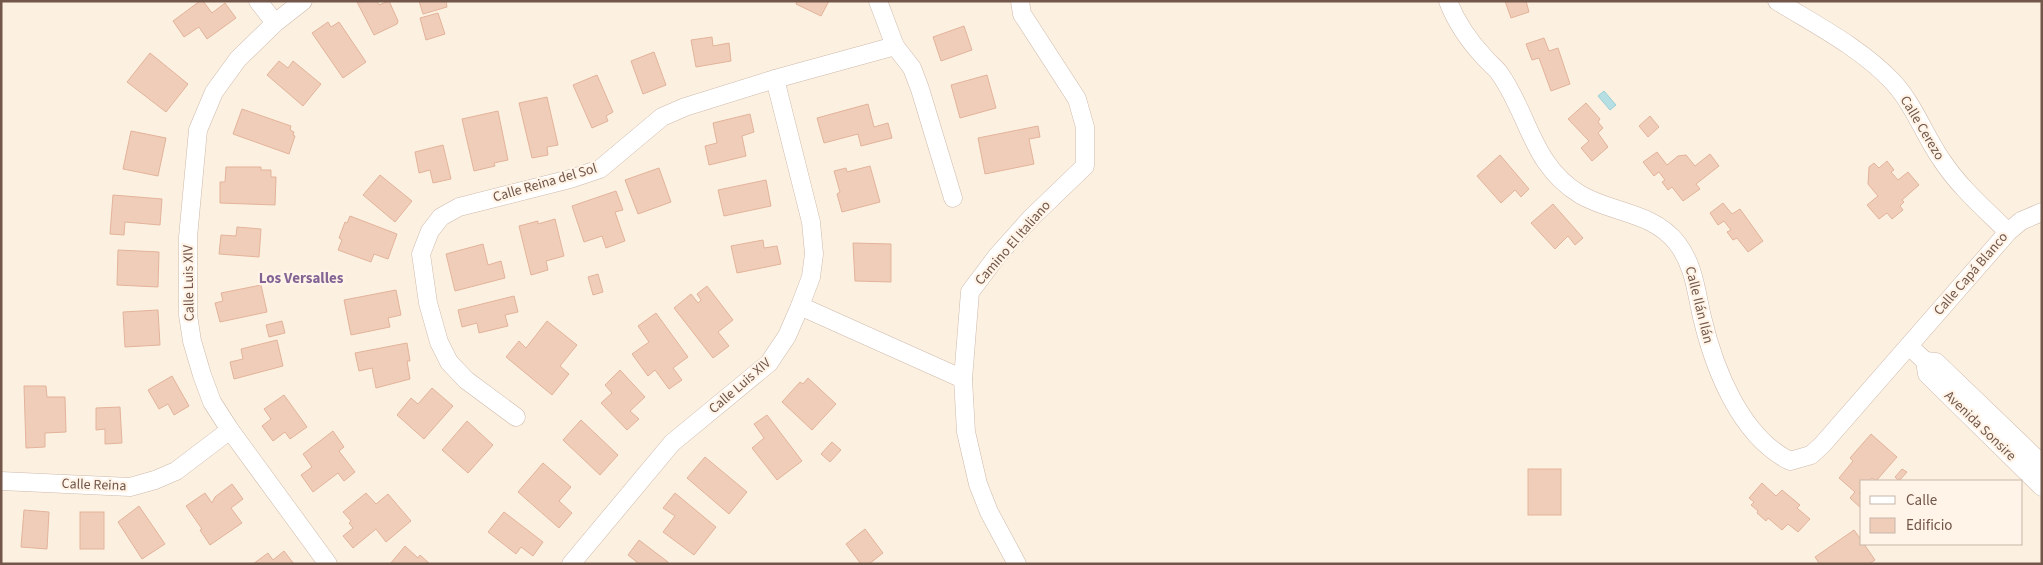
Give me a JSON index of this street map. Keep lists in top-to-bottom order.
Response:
{
  "streets": {
    "street": [
      "Calle Cerezo",
      "Calle Reina del Sol",
      "Camino El Italiano",
      "Calle Capá Blanco",
      "Calle Luis XIV",
      "Calle Ilán Ilán",
      "Avenida Sonsire",
      "Calle Reina"
    ]
  },
  "crossings": [
    ["Calle Cerezo", "Calle Capá Blanco"],
    ["Calle Reina del Sol", "Calle Luis XIV"],
    ["Calle Capá Blanco", "Calle Ilán Ilán"],
    ["Calle Capá Blanco", "Avenida Sonsire"],
    ["Calle Luis XIV", "Calle Reina"],
    ["Calle Ilán Ilán", "Avenida Sonsire"]
  ],
  "districts": ["Los Versalles"],
  "legend": ["Calle", "Edificio"]
}
